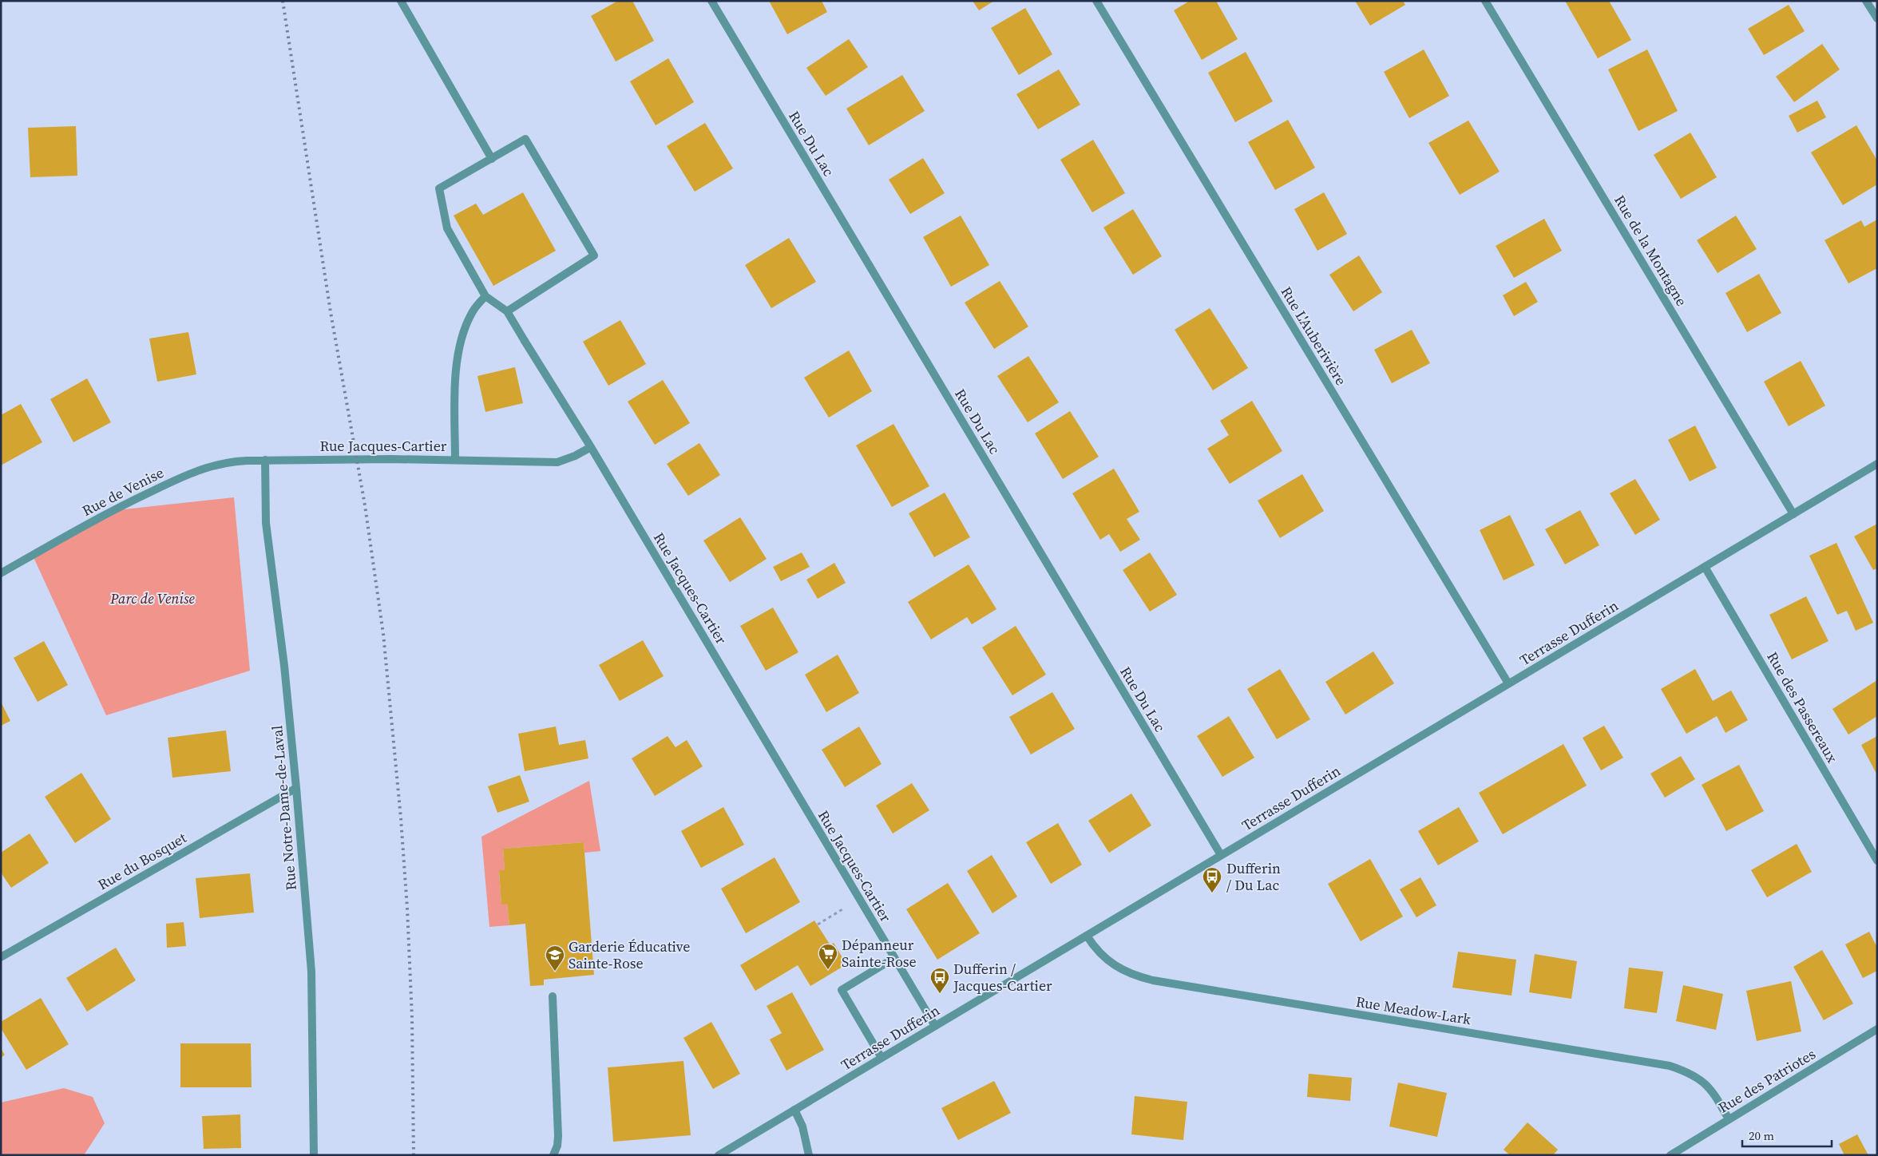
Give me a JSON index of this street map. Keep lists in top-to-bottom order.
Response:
{
  "streets": {
    "street": [
      "Rue Du Lac",
      "Rue de la Montagne",
      "Rue L'Auberivière",
      "Rue Jacques-Cartier",
      "Rue de Venise",
      "Terrasse Dufferin",
      "Rue des Passereaux",
      "Rue Notre-Dame-de-Laval",
      "Rue du Bosquet",
      "Rue Meadow-Lark",
      "Rue des Patriotes"
    ]
  },
  "crossings": [
    ["Rue Du Lac", "Terrasse Dufferin"],
    ["Rue de la Montagne", "Terrasse Dufferin"],
    ["Rue L'Auberivière", "Terrasse Dufferin"],
    ["Rue Jacques-Cartier", "Rue de Venise"],
    ["Rue Jacques-Cartier", "Terrasse Dufferin"],
    ["Rue Jacques-Cartier", "Rue Notre-Dame-de-Laval"],
    ["Rue de Venise", "Rue Notre-Dame-de-Laval"],
    ["Terrasse Dufferin", "Rue des Passereaux"],
    ["Terrasse Dufferin", "Rue Meadow-Lark"],
    ["Rue Notre-Dame-de-Laval", "Rue du Bosquet"],
    ["Rue Meadow-Lark", "Rue des Patriotes"]
  ],
  "parks": ["Parc de Venise"],
  "places": {
    "bus stop": ["Dufferin / Du Lac", "Dufferin / Jacques-Cartier"],
    "supermarket": ["Dépanneur Sainte-Rose"],
    "school or university": ["Garderie Éducative Sainte-Rose"]
  },
  "scale_bar": "20 m"
}
